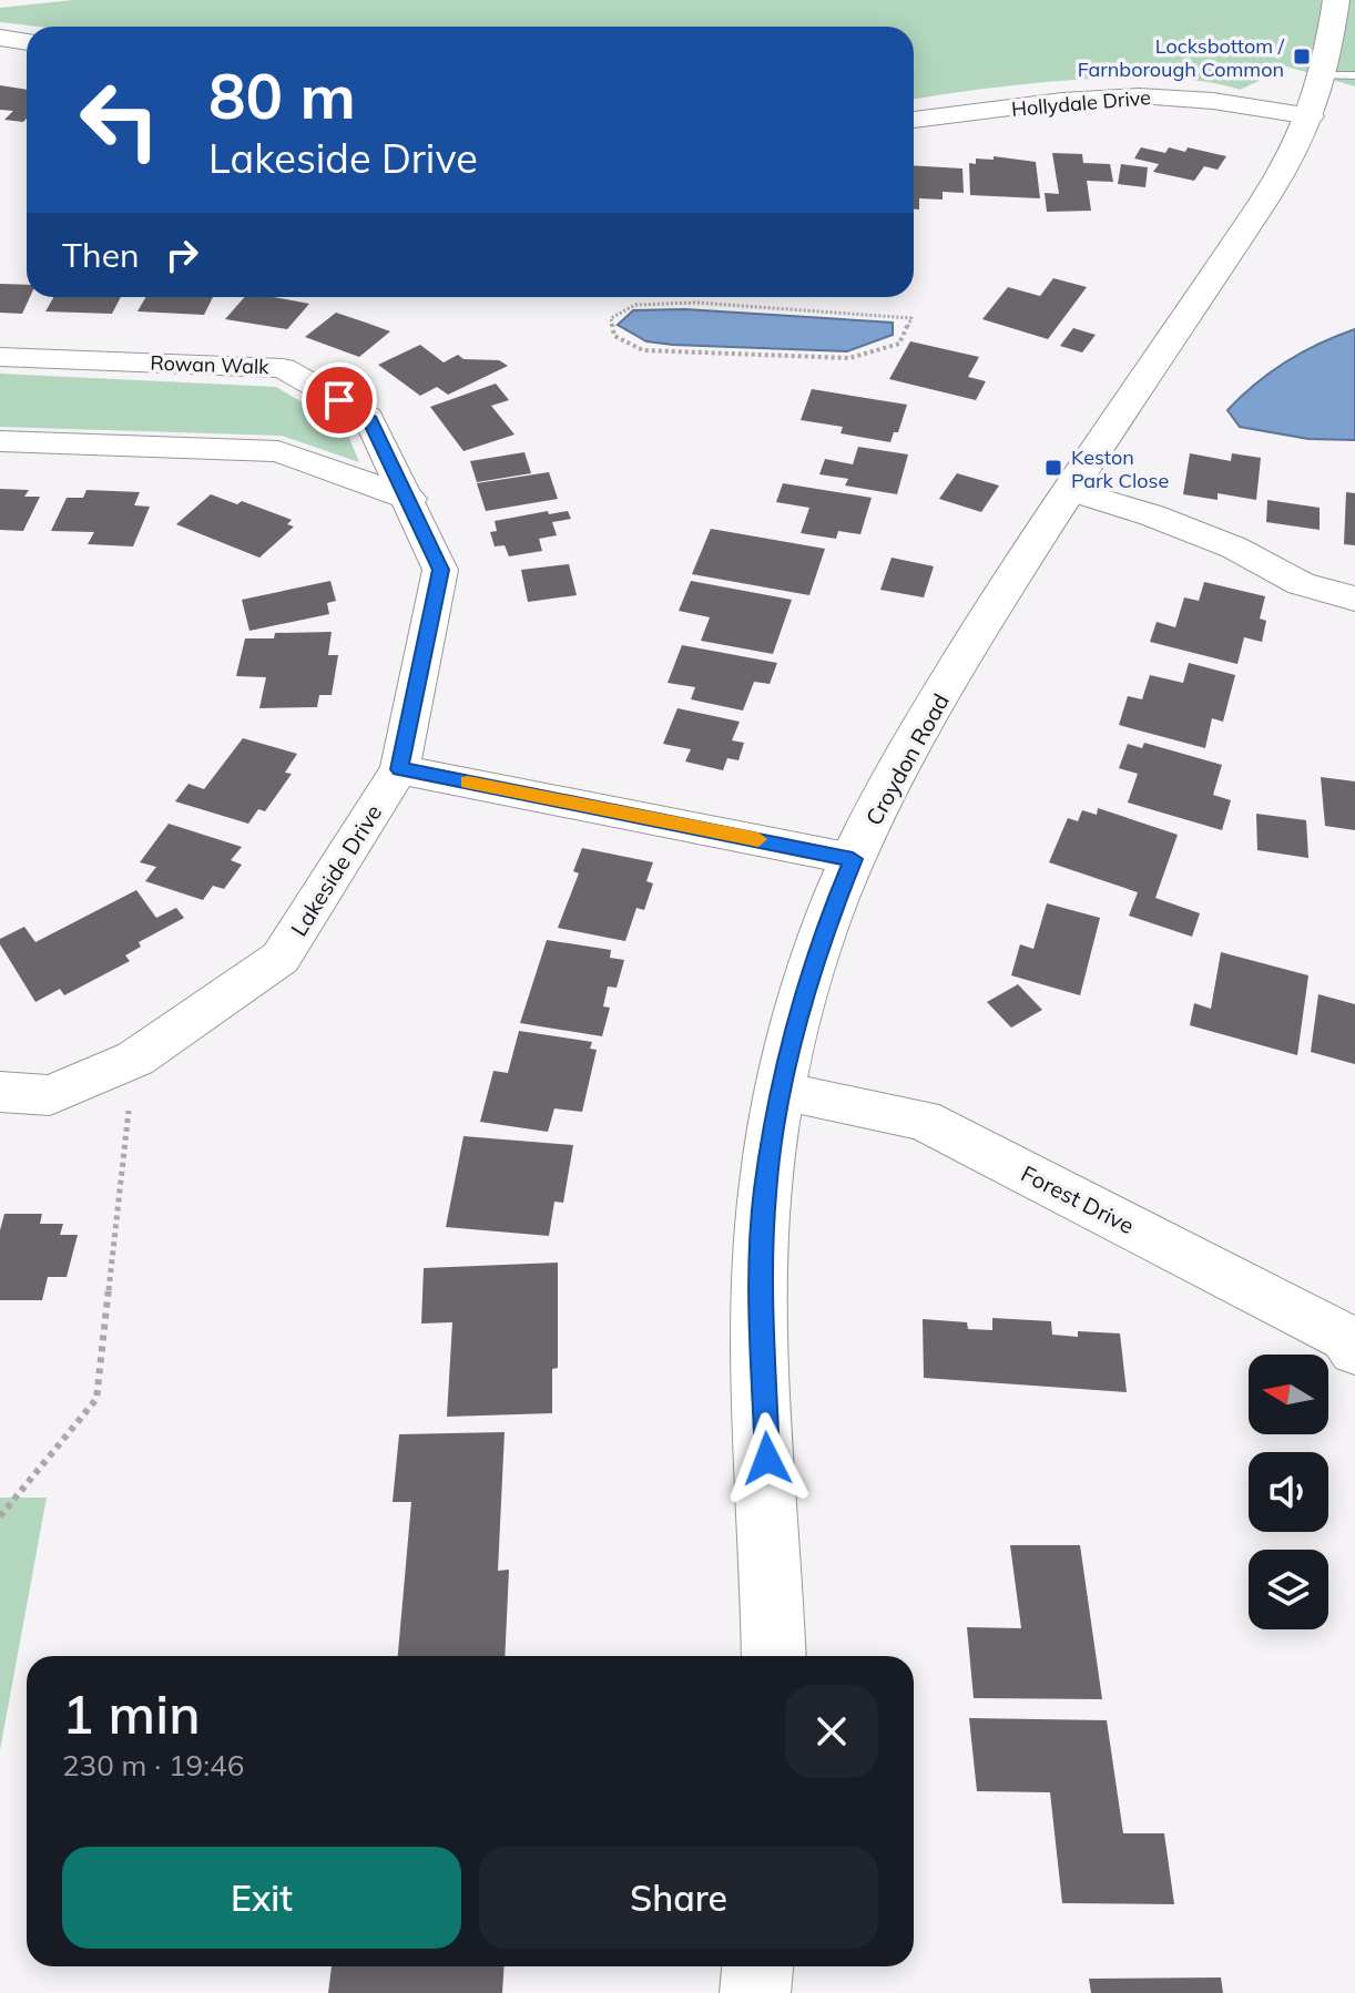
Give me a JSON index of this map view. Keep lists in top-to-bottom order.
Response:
{
  "streets": {
    "highway": ["Croydon Road"],
    "street": [
      "Hollydale Drive",
      "Rowan Walk",
      "Lakeside Drive",
      "Forest Drive"
    ]
  },
  "crossings": [
    ["Hollydale Drive", "Croydon Road"],
    ["Rowan Walk", "Lakeside Drive"],
    ["Croydon Road", "Forest Drive"]
  ],
  "places": {
    "transit": ["Locksbottom / Farnborough Common", "Keston Park Close"]
  },
  "north": "left",
  "page": {
    "turn": ["80 m", "Lakeside Drive"],
    "then": "Then",
    "heading": ["1 min", "230 m · 19:46"],
    "buttons": ["Exit", "Share"]
  }
}
